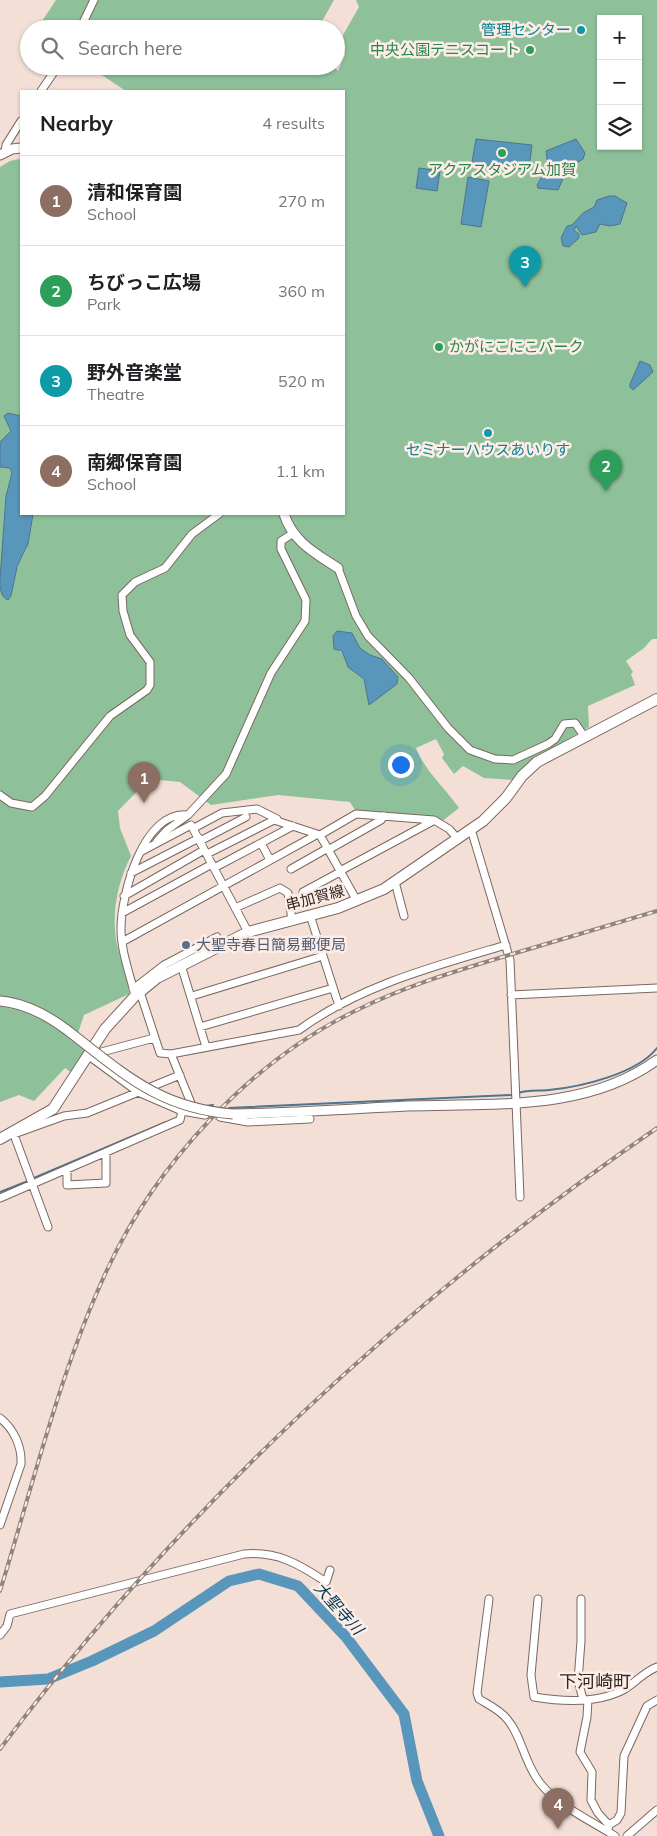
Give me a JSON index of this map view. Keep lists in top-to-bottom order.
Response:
{
  "streets": {
    "main road": ["串加賀線"]
  },
  "districts": ["下河崎町"],
  "water": ["大聖寺川"],
  "places": [
    "管理センター",
    "中央公園テニスコート",
    "アクアスタジアム加賀",
    "かがにこにこパーク",
    "セミナーハウスあいりす",
    "大聖寺春日簡易郵便局"
  ],
  "page": {
    "map_buttons": ["+", "−"],
    "search": "Search here",
    "heading": ["Nearby", "4 results"],
    "list": [
      {
        "mark": "1",
        "name": "清和保育園",
        "note": "School",
        "value": "270 m"
      },
      {
        "mark": "2",
        "name": "ちびっこ広場",
        "note": "Park",
        "value": "360 m"
      },
      {
        "mark": "3",
        "name": "野外音楽堂",
        "note": "Theatre",
        "value": "520 m"
      },
      {
        "mark": "4",
        "name": "南郷保育園",
        "note": "School",
        "value": "1.1 km"
      }
    ],
    "pins": [
      "3",
      "2",
      "1",
      "4"
    ]
  }
}
